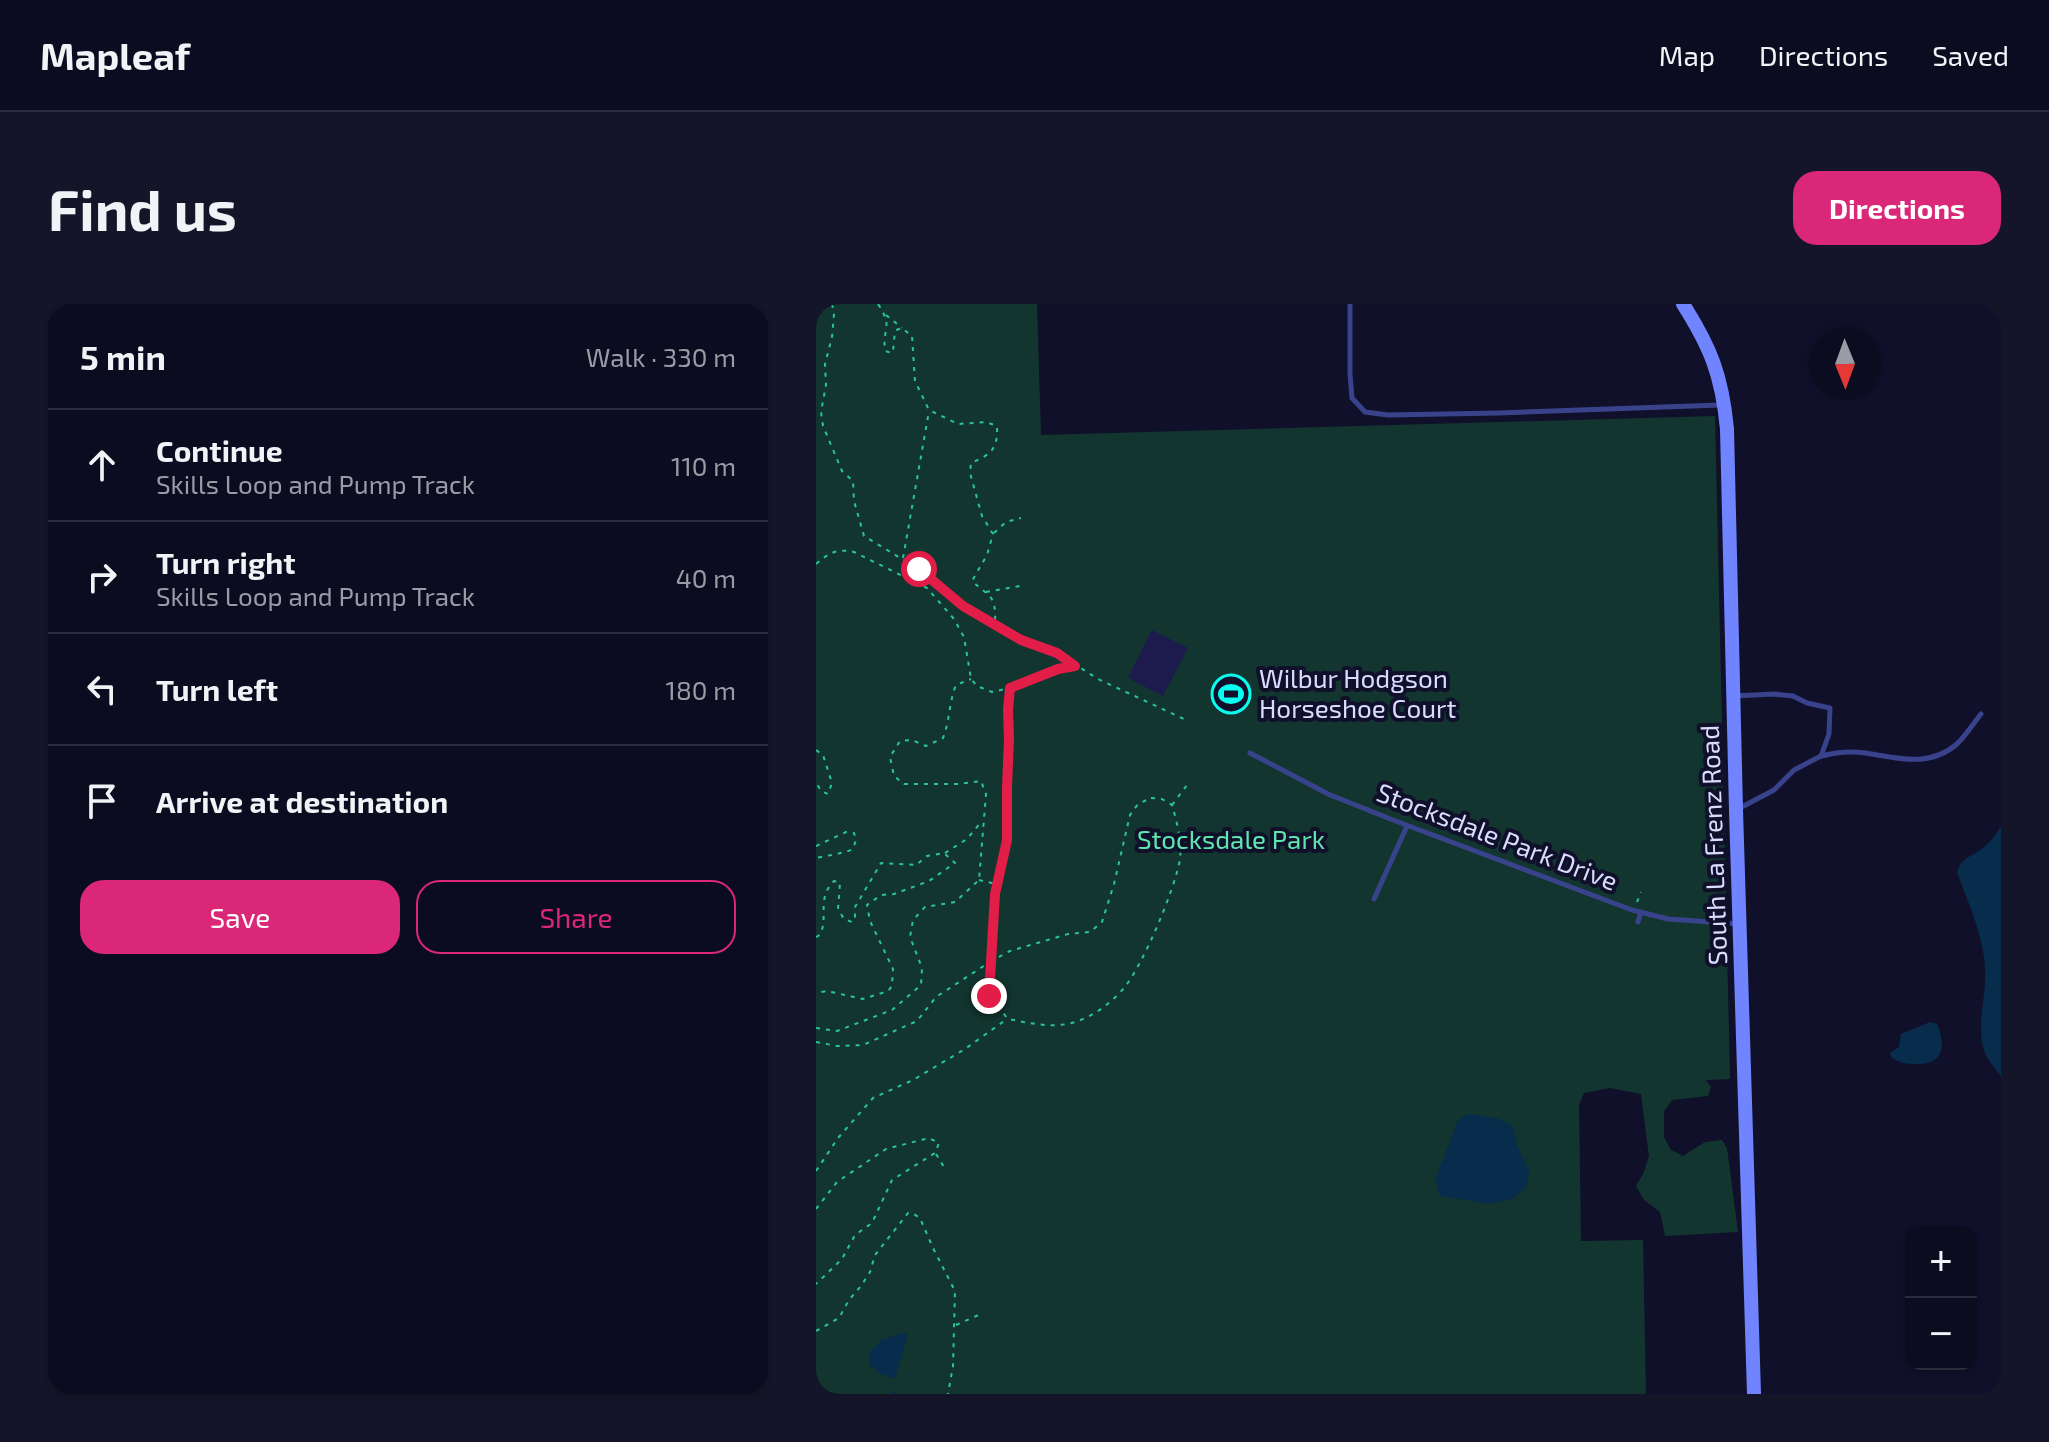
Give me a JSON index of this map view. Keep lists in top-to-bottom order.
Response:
{
  "streets": {
    "street": ["South La Frenz Road"],
    "lane": ["Stocksdale Park Drive"]
  },
  "crossings": [
    ["Stocksdale Park Drive", "South La Frenz Road"]
  ],
  "parks": ["Stocksdale Park"],
  "places": {
    "sports": ["Wilbur Hodgson Horseshoe Court"]
  },
  "north": "bottom",
  "page": {
    "header": "Mapleaf",
    "nav": ["Map", "Directions", "Saved"],
    "buttons": [
      "Directions",
      ["Save", "Share"]
    ],
    "title": "Find us",
    "heading": ["5 min", "Walk · 330 m"],
    "list": [
      ["Continue", "Skills Loop and Pump Track", "110 m"],
      ["Turn right", "Skills Loop and Pump Track", "40 m"],
      ["Turn left", "180 m"],
      "Arrive at destination"
    ],
    "map_buttons": ["+", "−"]
  }
}
